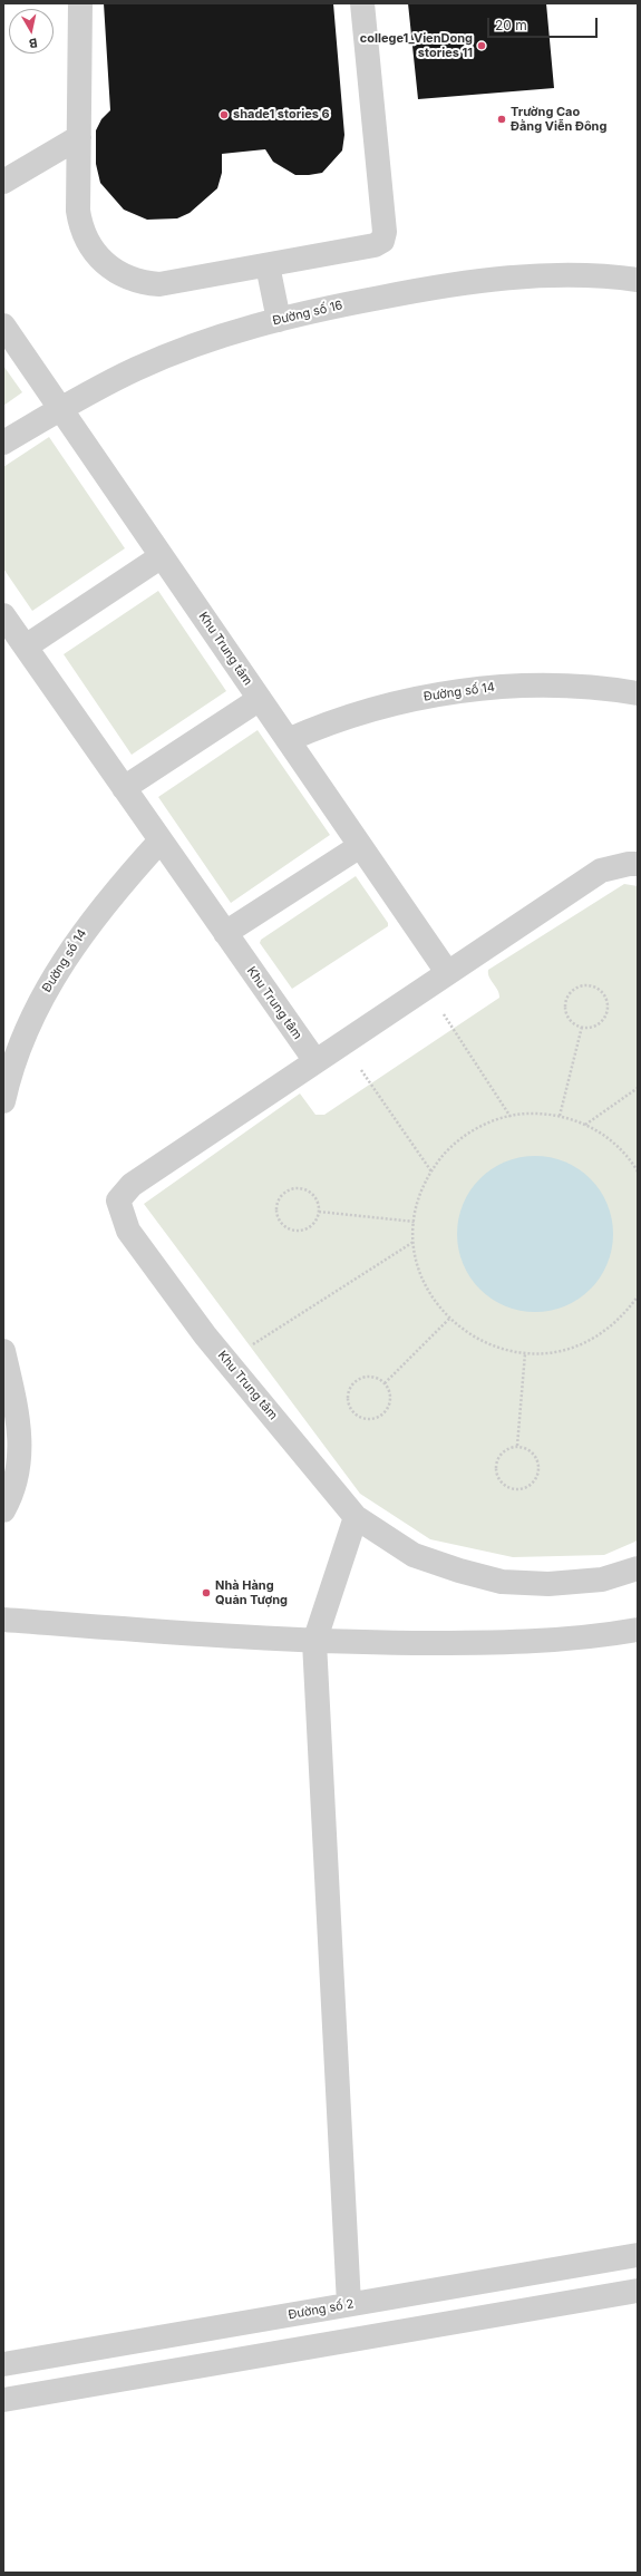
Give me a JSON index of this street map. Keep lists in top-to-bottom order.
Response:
{
  "streets": {
    "street": [
      "Đường số 16",
      "Khu Trung tâm",
      "Đường số 14",
      "Đường số 2"
    ]
  },
  "crossings": [
    ["Đường số 16", "Khu Trung tâm"],
    ["Khu Trung tâm", "Đường số 14"]
  ],
  "places": [
    "college1_VienDong stories 11",
    "shade1 stories 6",
    "Trường Cao Đằng Viễn Đông",
    "Nhà Hàng Quản Tượng"
  ],
  "scale_bar": "20 m",
  "north": "bottom"
}
